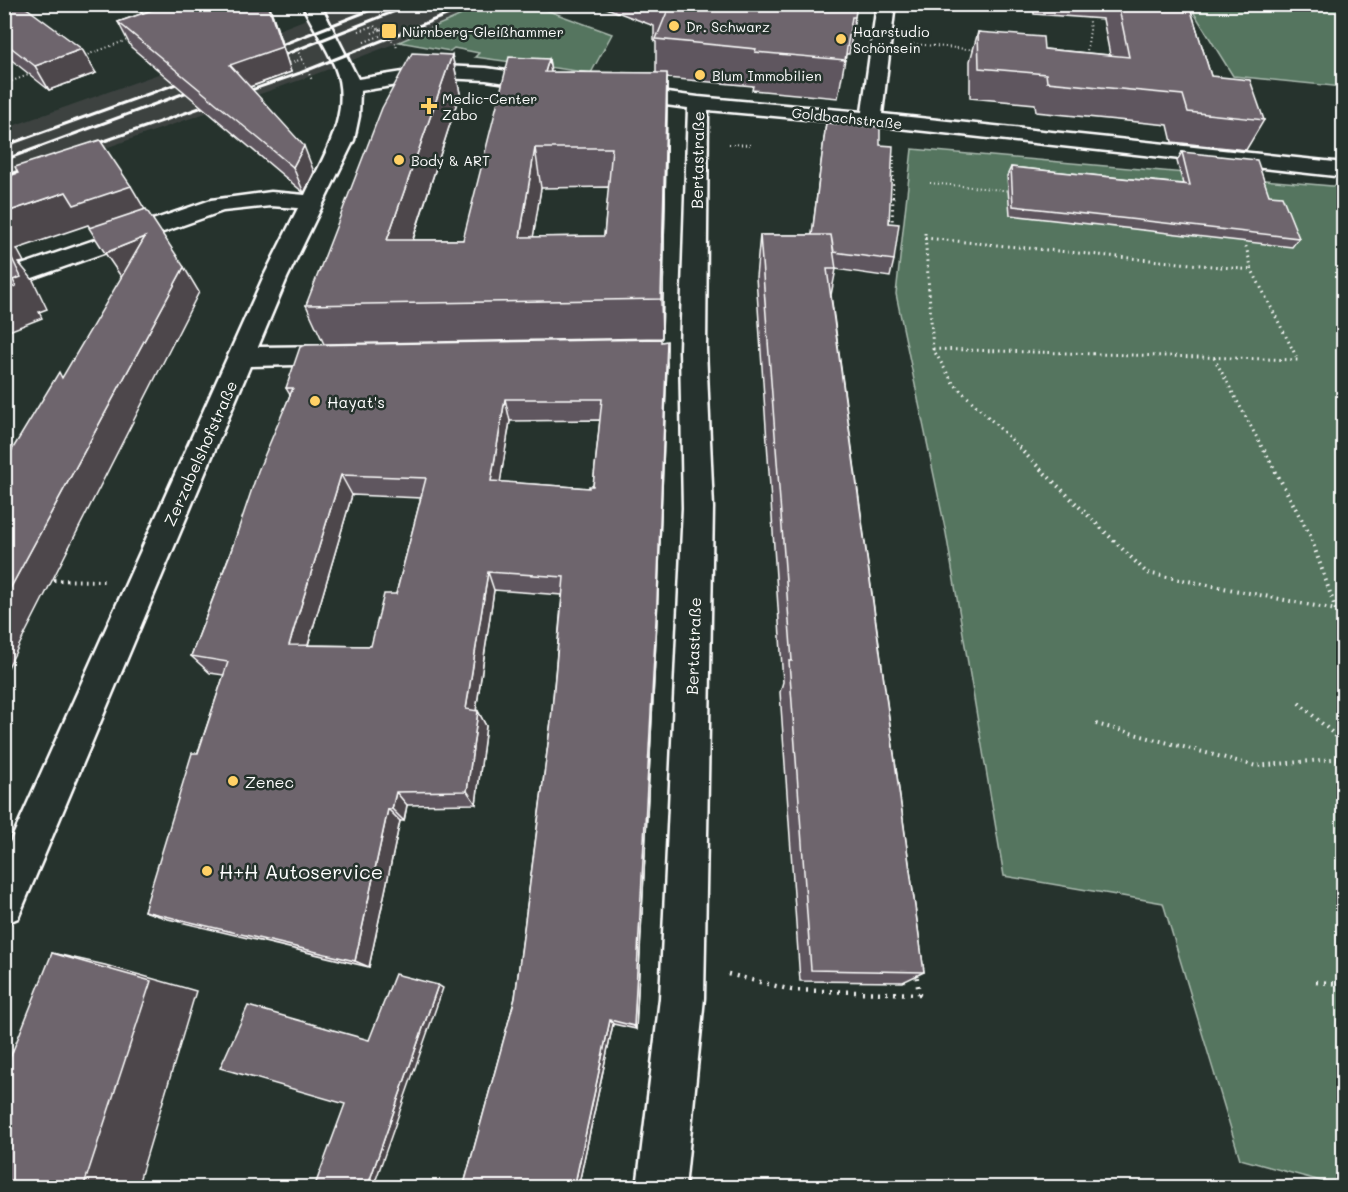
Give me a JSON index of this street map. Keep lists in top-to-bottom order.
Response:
{
  "streets": {
    "street": ["Goldbachstraße", "Bertastraße", "Zerzabelshofstraße"]
  },
  "crossings": [
    ["Goldbachstraße", "Bertastraße"]
  ],
  "places": {
    "other": [
      "Dr. Schwarz",
      "Haarstudio Schönsein",
      "Blum Immobilien",
      "Body & ART",
      "Hayat's",
      "Zenec",
      "H+H Autoservice"
    ],
    "transit": ["Nürnberg-Gleißhammer"],
    "health": ["Medic-Center Zabo"]
  }
}
